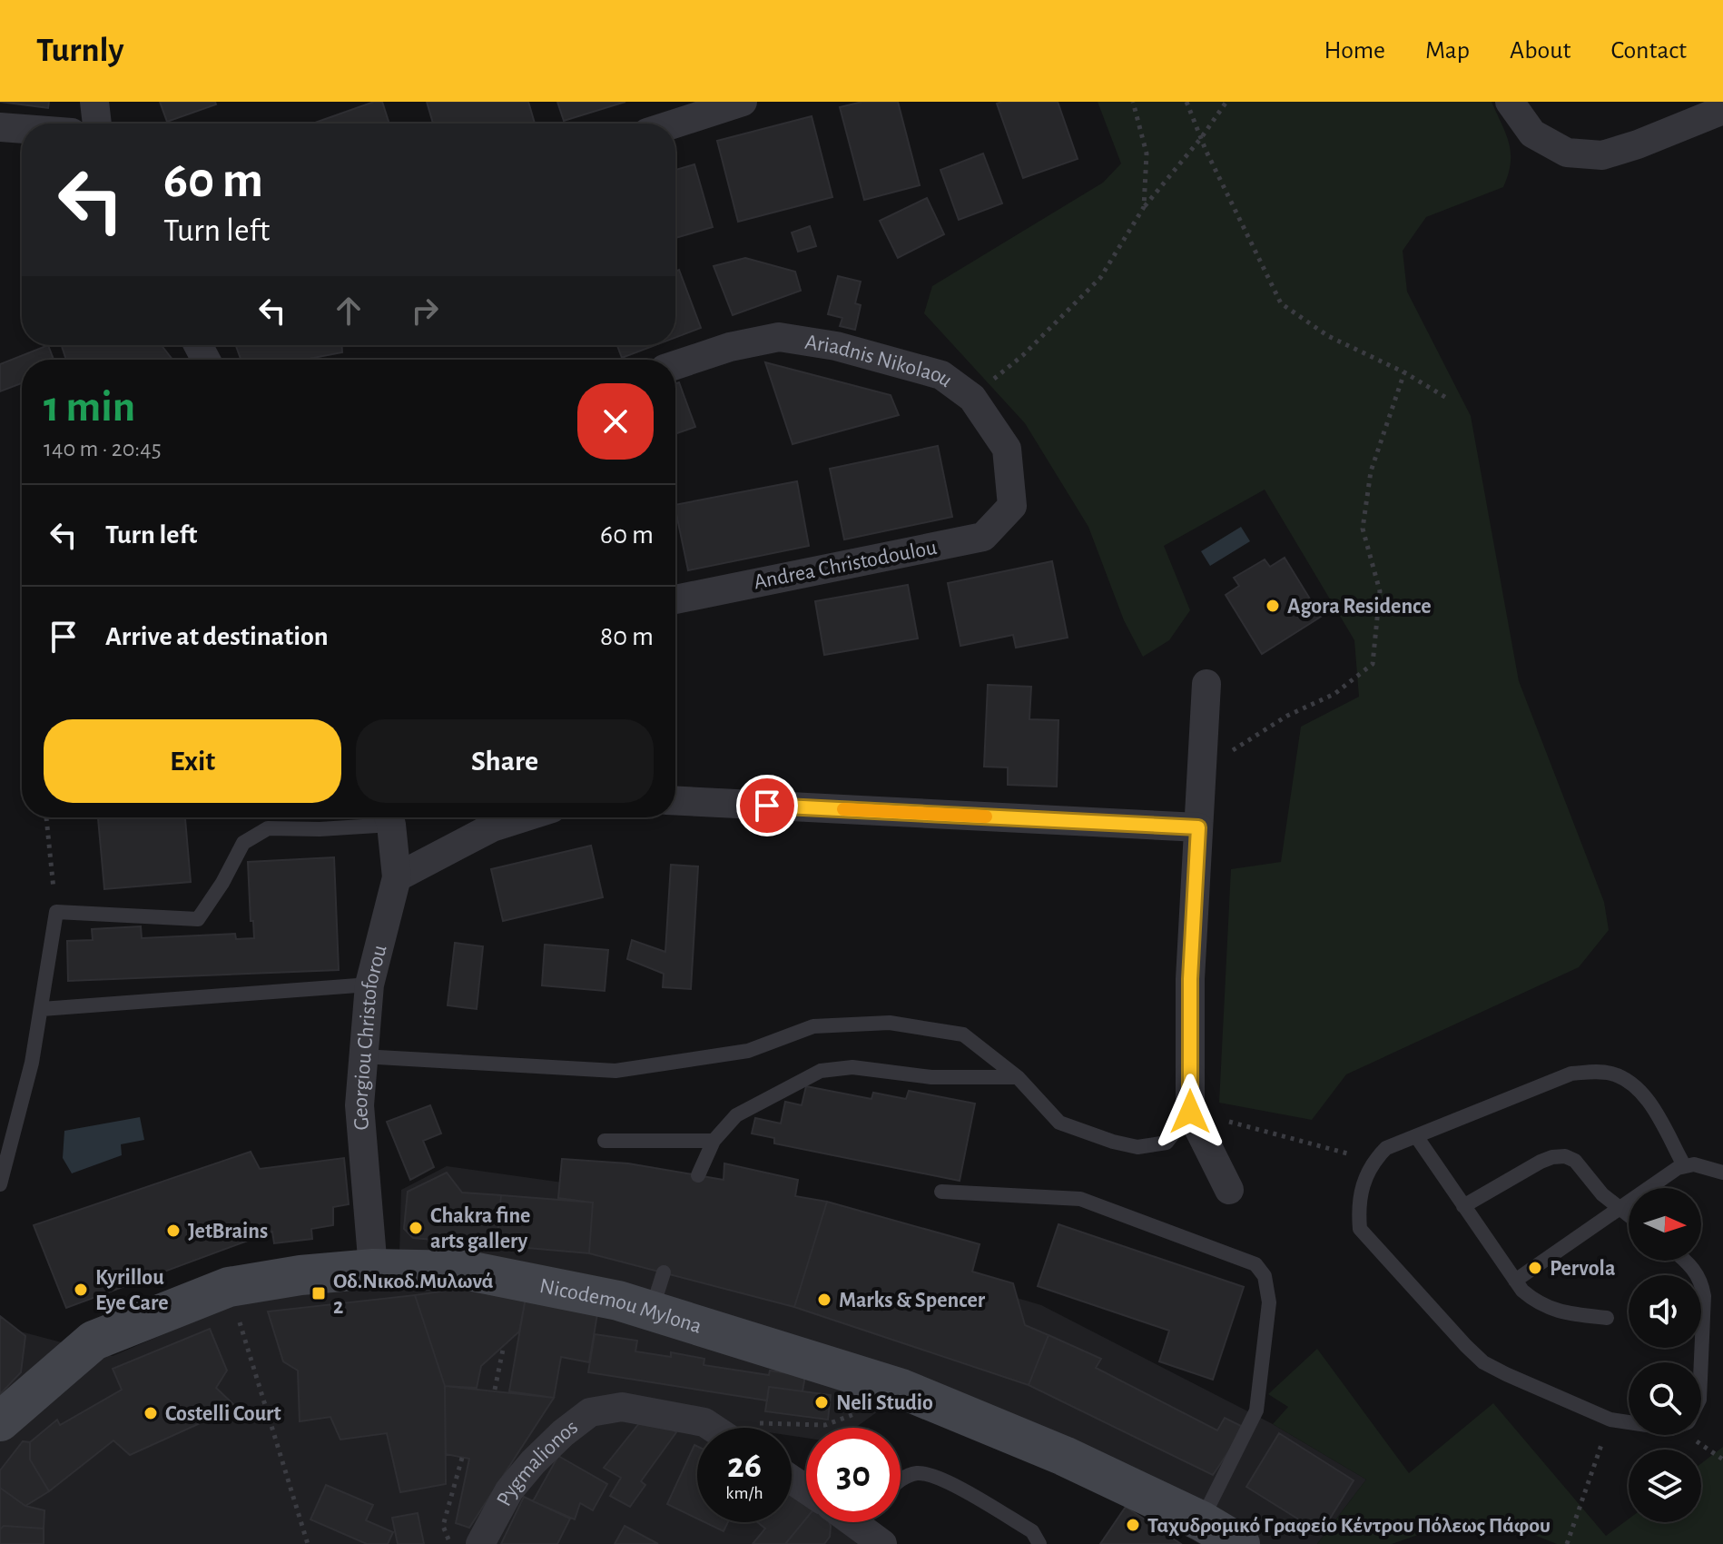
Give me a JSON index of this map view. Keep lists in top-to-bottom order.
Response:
{
  "streets": {
    "main road": ["Nicodemou Mylona"],
    "street": [
      "Ariadnis Nikolaou",
      "Andrea Christodoulou",
      "Georgiou Christoforou",
      "Pygmalionos"
    ]
  },
  "crossings": [
    ["Ariadnis Nikolaou", "Andrea Christodoulou"],
    ["Georgiou Christoforou", "Nicodemou Mylona"]
  ],
  "places": {
    "other": [
      "Agora Residence",
      "Chakra fine arts gallery",
      "JetBrains",
      "Pervola",
      "Kyrillou Eye Care",
      "Marks & Spencer",
      "Neli Studio",
      "Costelli Court",
      "Ταχυδρομικό Γραφείο Κέντρου Πόλεως Πάφου"
    ],
    "transit": ["Οδ.Νικοδ.Μυλωνά 2"]
  },
  "north": "right",
  "page": {
    "header": "Turnly",
    "nav": [
      "Home",
      "Map",
      "About",
      "Contact"
    ],
    "turn": ["60 m", "Turn left"],
    "heading": ["1 min", "140 m · 20:45"],
    "list": [
      {
        "name": "Turn left",
        "value": "60 m"
      },
      {
        "name": "Arrive at destination",
        "value": "80 m"
      }
    ],
    "buttons": ["Exit", "Share"],
    "speed": "26 km/h",
    "limit": "30"
  }
}
